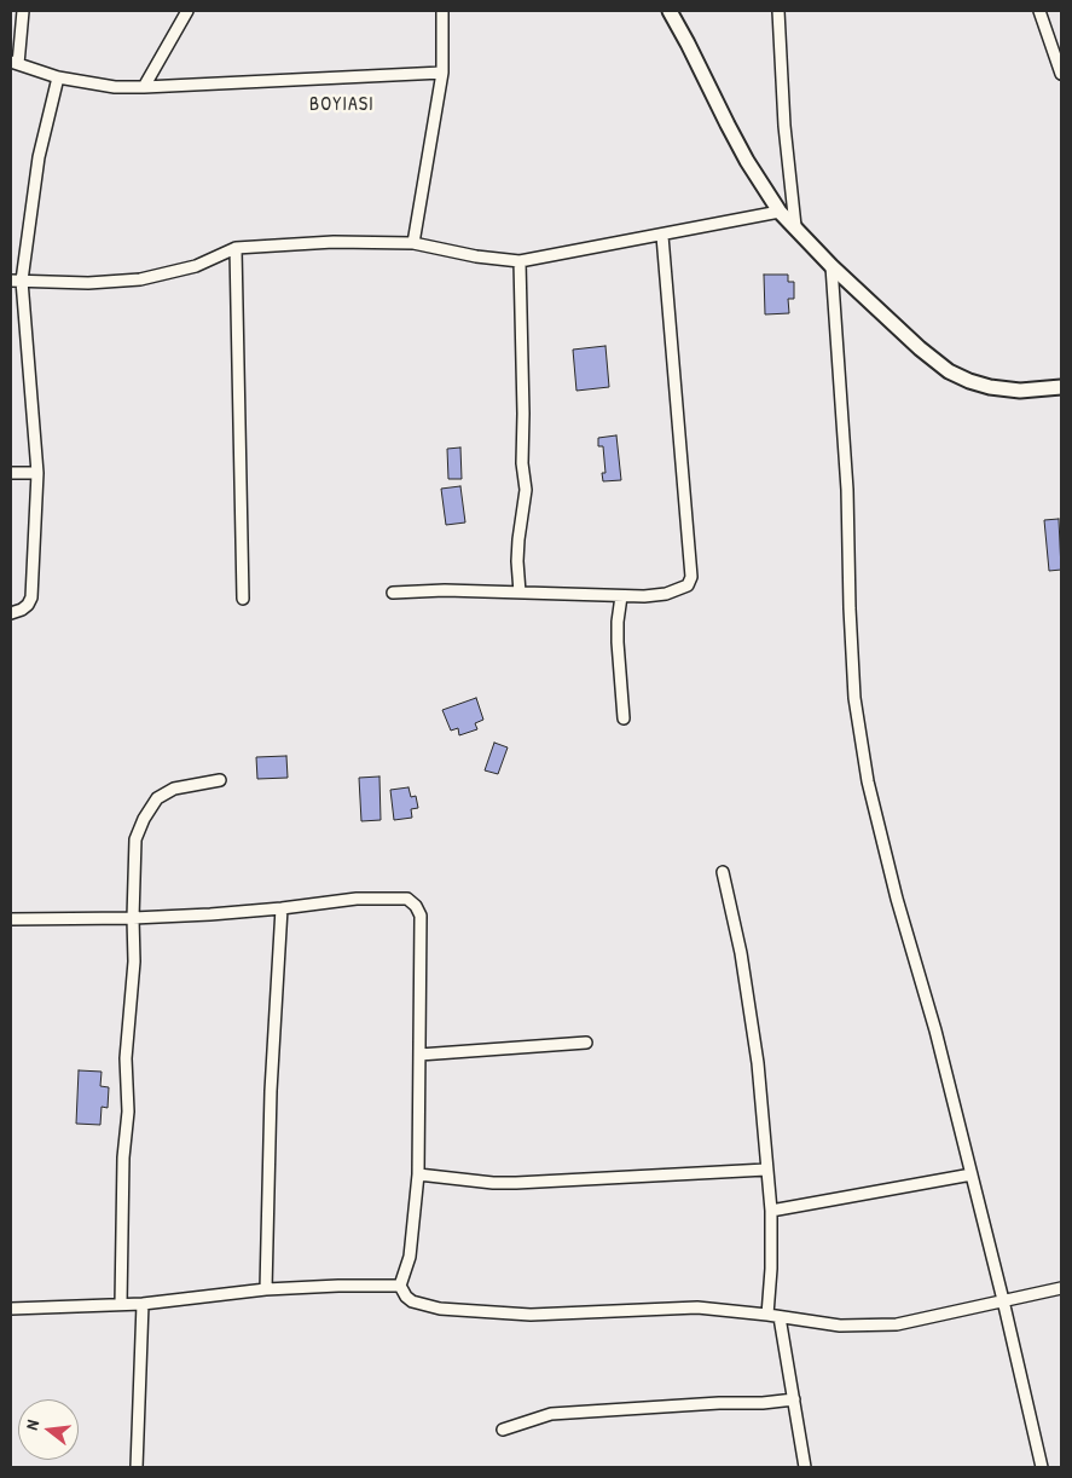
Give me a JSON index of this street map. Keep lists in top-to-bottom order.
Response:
{
  "districts": ["BOYIASI"],
  "north": "left"
}
